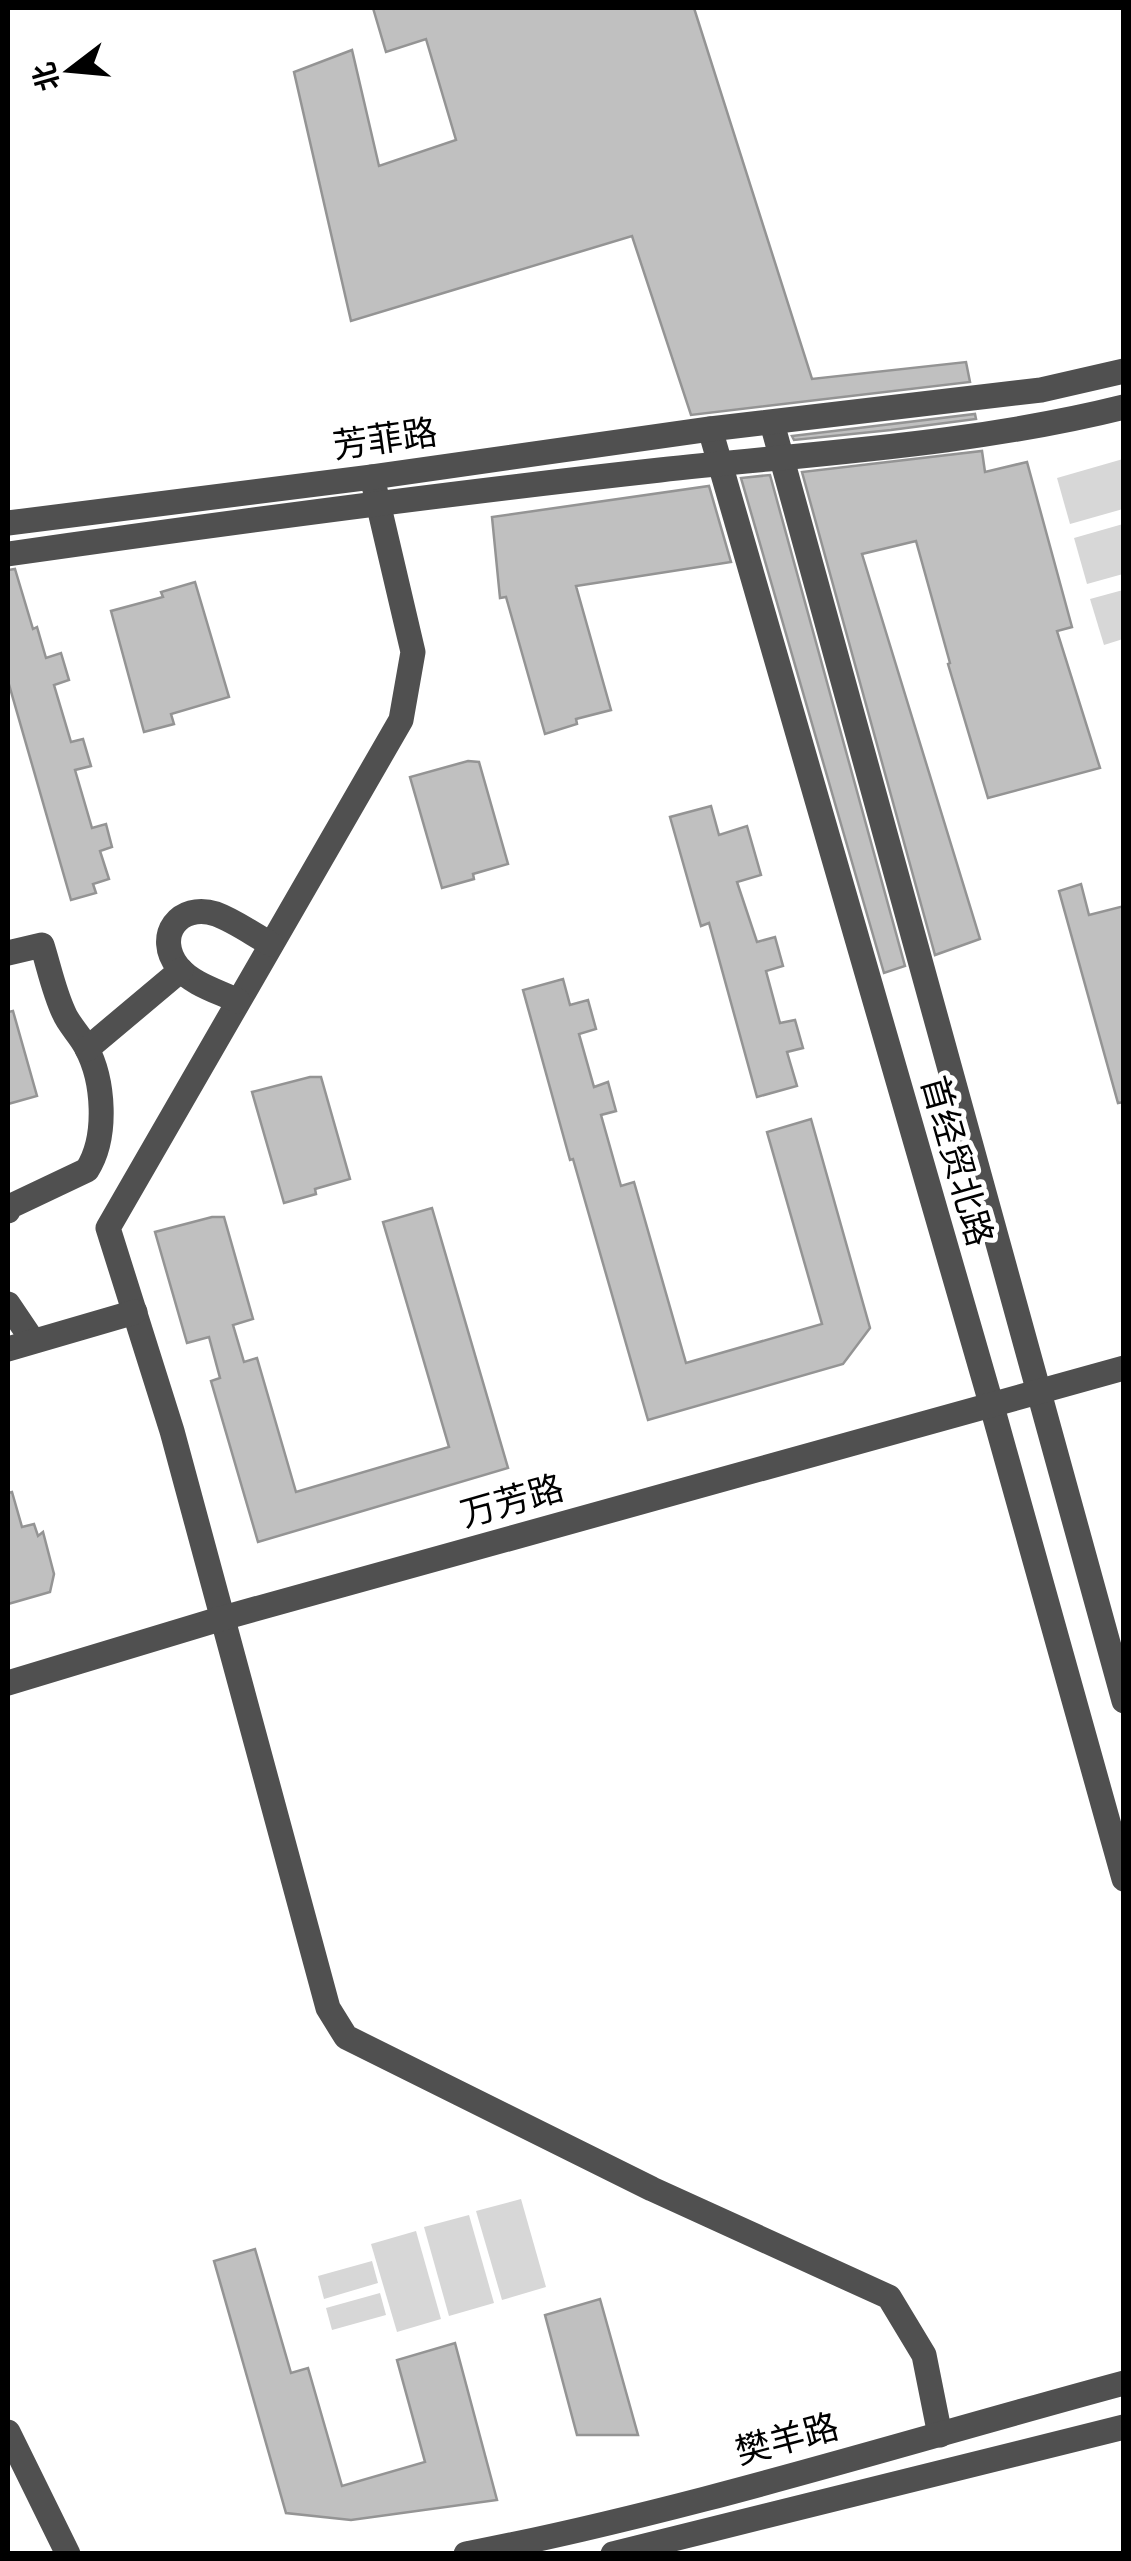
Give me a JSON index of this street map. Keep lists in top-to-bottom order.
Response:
{
  "streets": {
    "street": [
      "芳菲路",
      "首经贸北路",
      "万芳路",
      "樊羊路"
    ]
  },
  "crossings": [
    ["芳菲路", "首经贸北路"],
    ["首经贸北路", "万芳路"]
  ],
  "north": "left"
}
